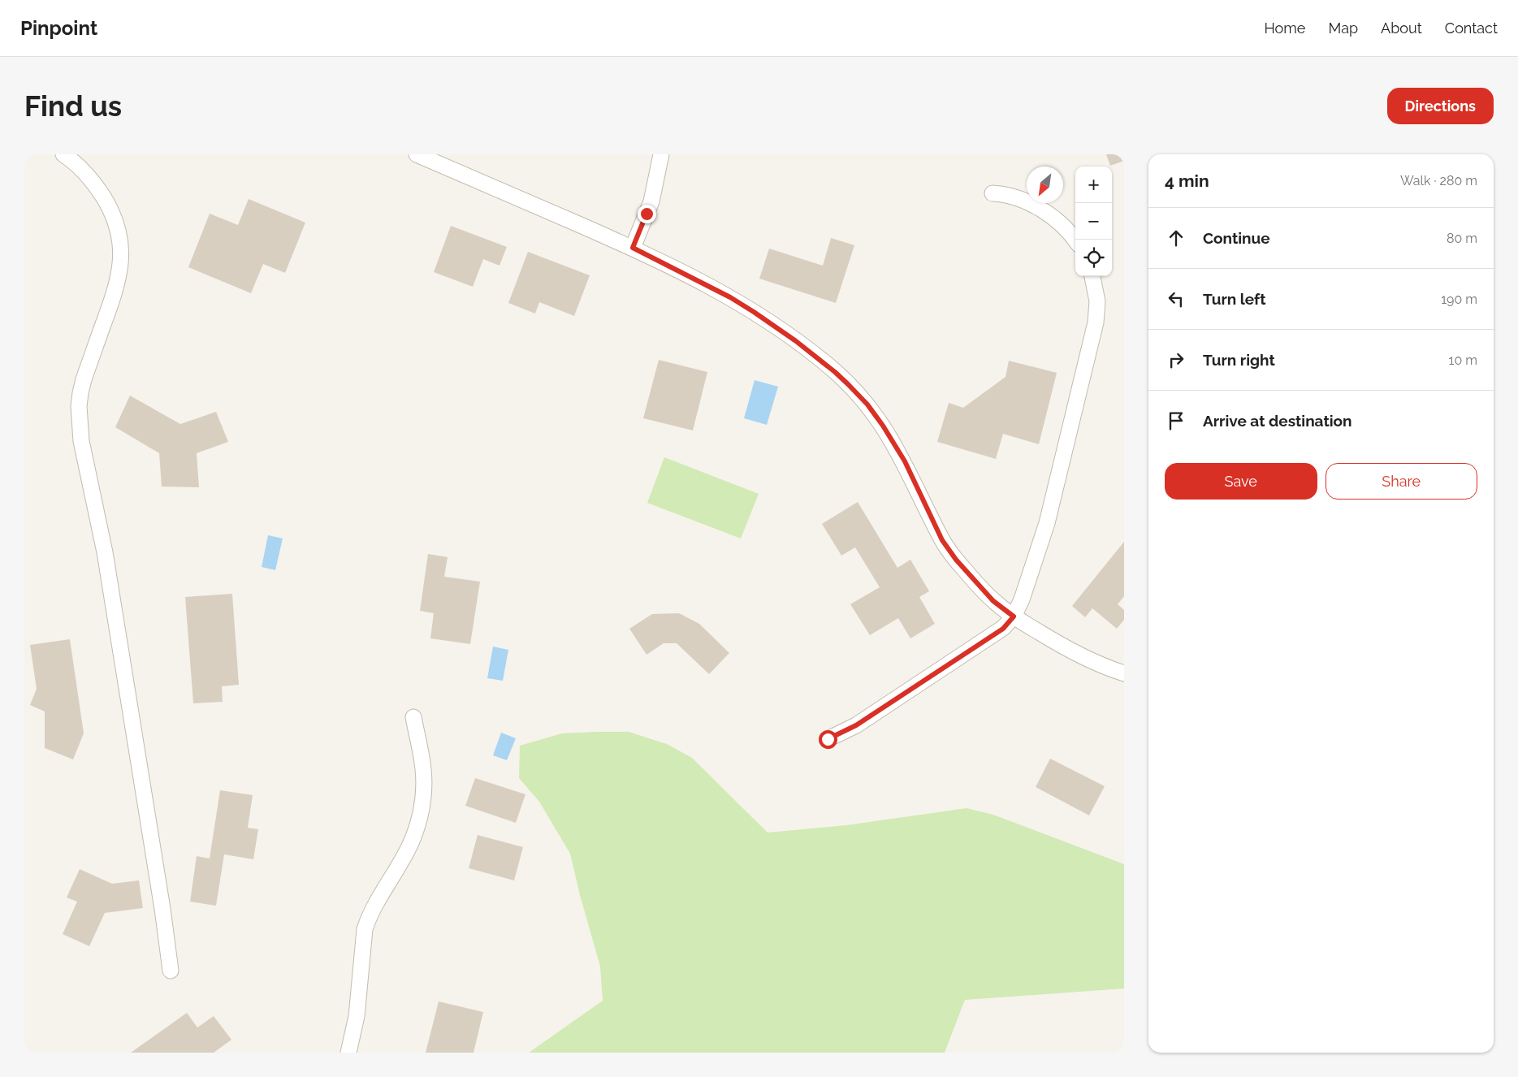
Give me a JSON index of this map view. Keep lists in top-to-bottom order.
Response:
{
  "north": "bottom left",
  "page": {
    "header": "Pinpoint",
    "nav": [
      "Home",
      "Map",
      "About",
      "Contact"
    ],
    "buttons": [
      "Directions",
      ["Save", "Share"]
    ],
    "title": "Find us",
    "heading": ["4 min", "Walk · 280 m"],
    "map_buttons": ["+", "−"],
    "list": [
      ["Continue", "80 m"],
      ["Turn left", "190 m"],
      ["Turn right", "10 m"],
      "Arrive at destination"
    ]
  }
}
